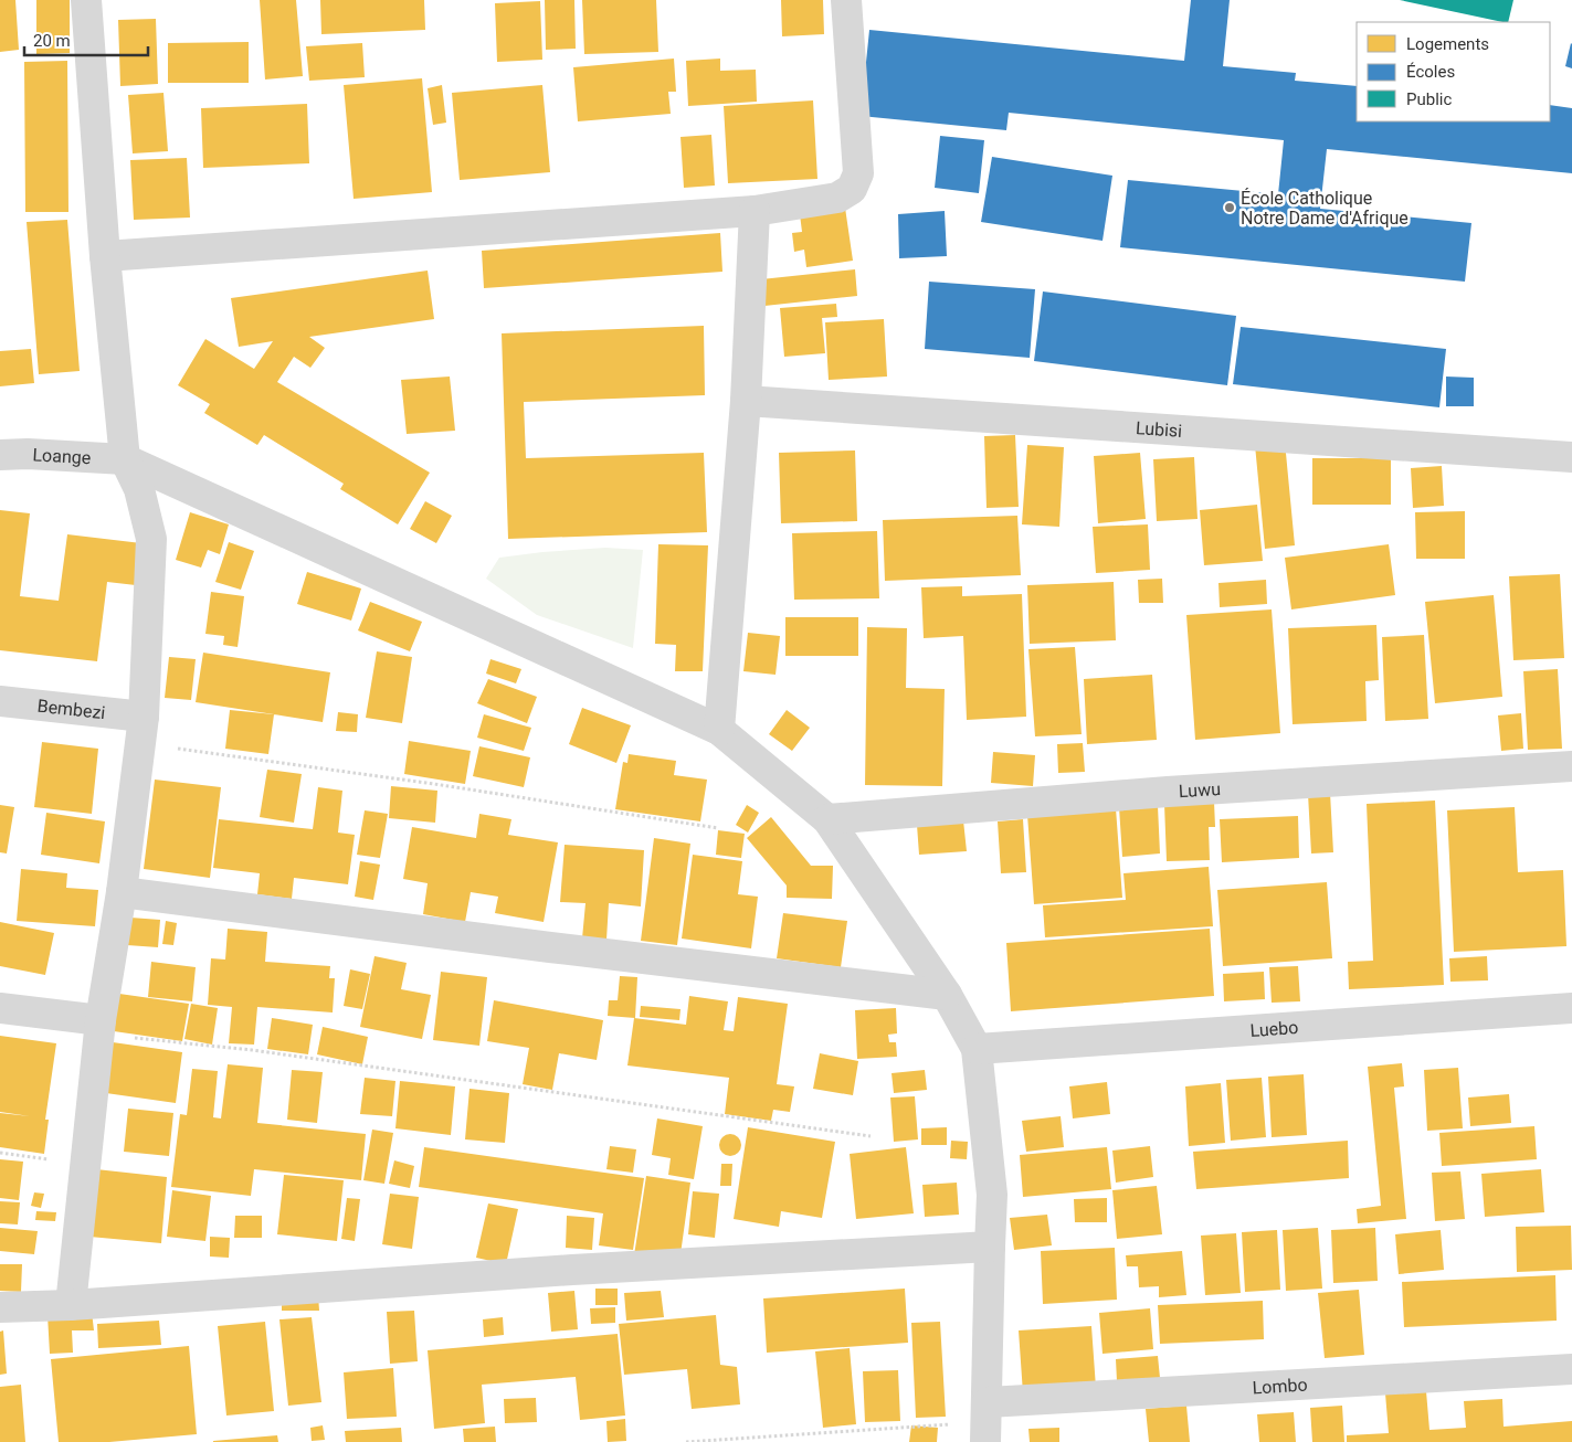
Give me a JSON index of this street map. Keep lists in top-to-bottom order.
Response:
{
  "streets": {
    "street": [
      "Lubisi",
      "Loange",
      "Bembezi",
      "Luwu",
      "Luebo",
      "Lombo"
    ]
  },
  "places": ["École Catholique Notre Dame d'Afrique"],
  "legend": ["Logements", "Écoles", "Public"],
  "scale_bar": "20 m"
}
